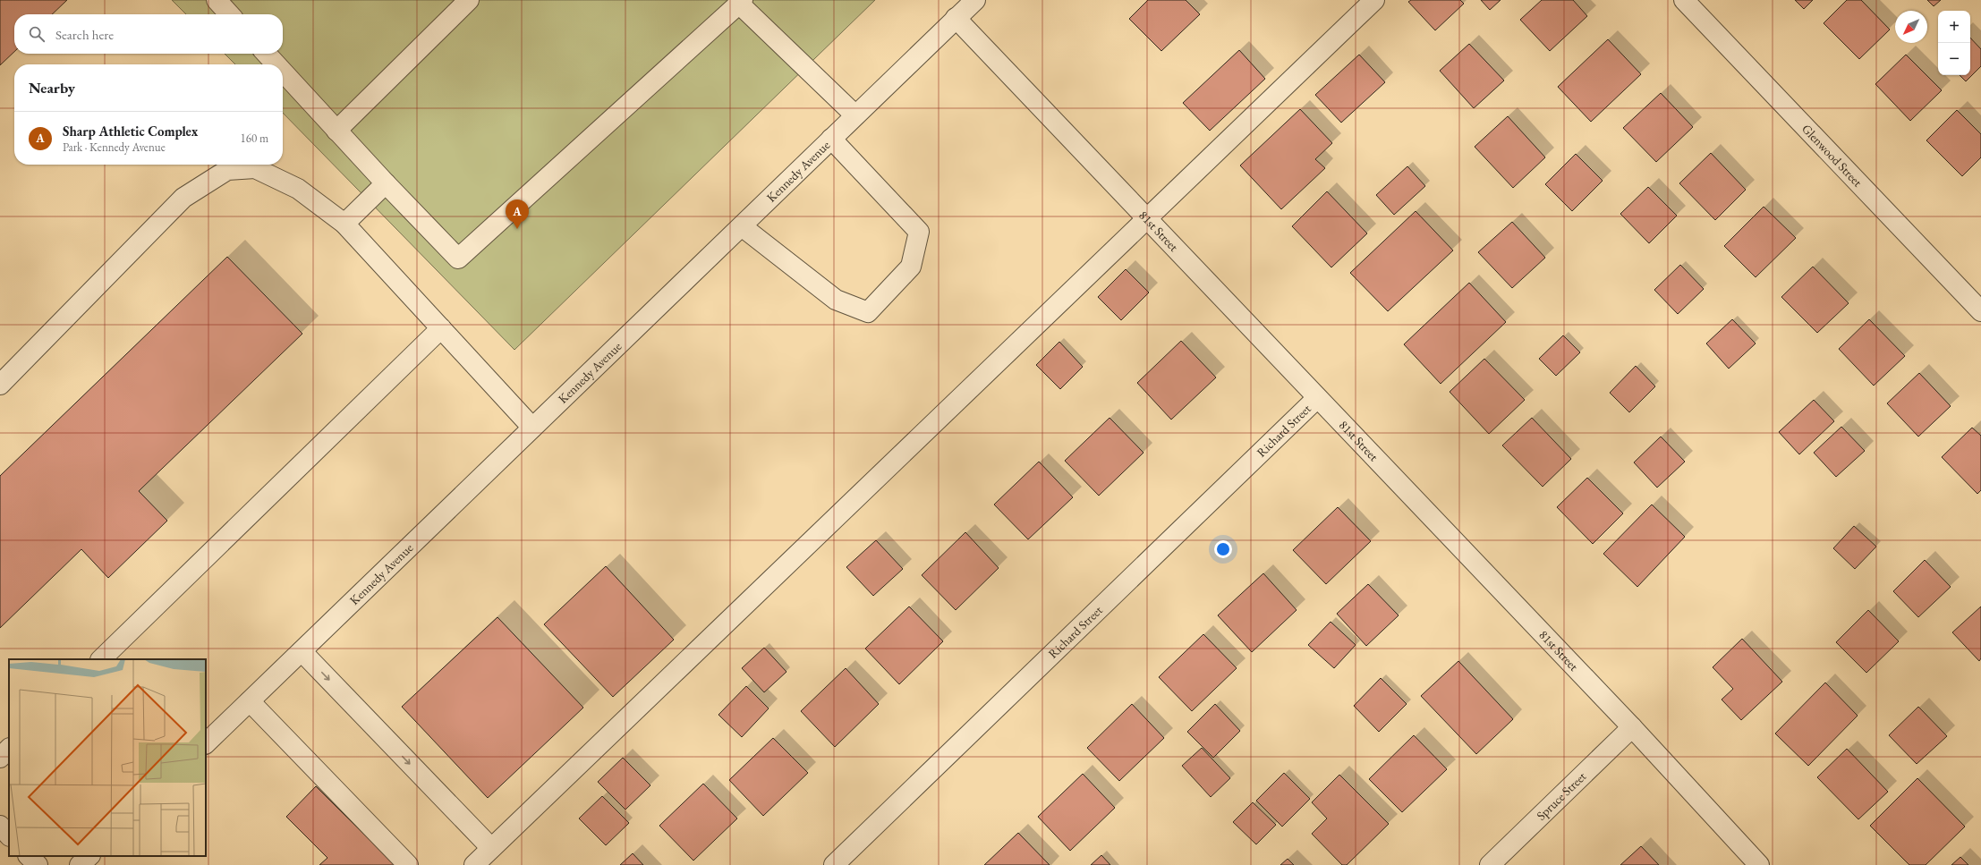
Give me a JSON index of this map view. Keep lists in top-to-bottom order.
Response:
{
  "streets": {
    "street": [
      "Glenwood Street",
      "Kennedy Avenue",
      "81st Street",
      "Richard Street",
      "Spruce Street"
    ]
  },
  "crossings": [
    ["Kennedy Avenue", "81st Street"],
    ["81st Street", "Richard Street"],
    ["81st Street", "Spruce Street"]
  ],
  "north": "bottom left",
  "page": {
    "map_buttons": ["+", "−"],
    "search": "Search here",
    "heading": "Nearby",
    "list": [
      {
        "mark": "A",
        "name": "Sharp Athletic Complex",
        "note": "Park · Kennedy Avenue",
        "value": "160 m"
      }
    ],
    "pins": "A"
  }
}
